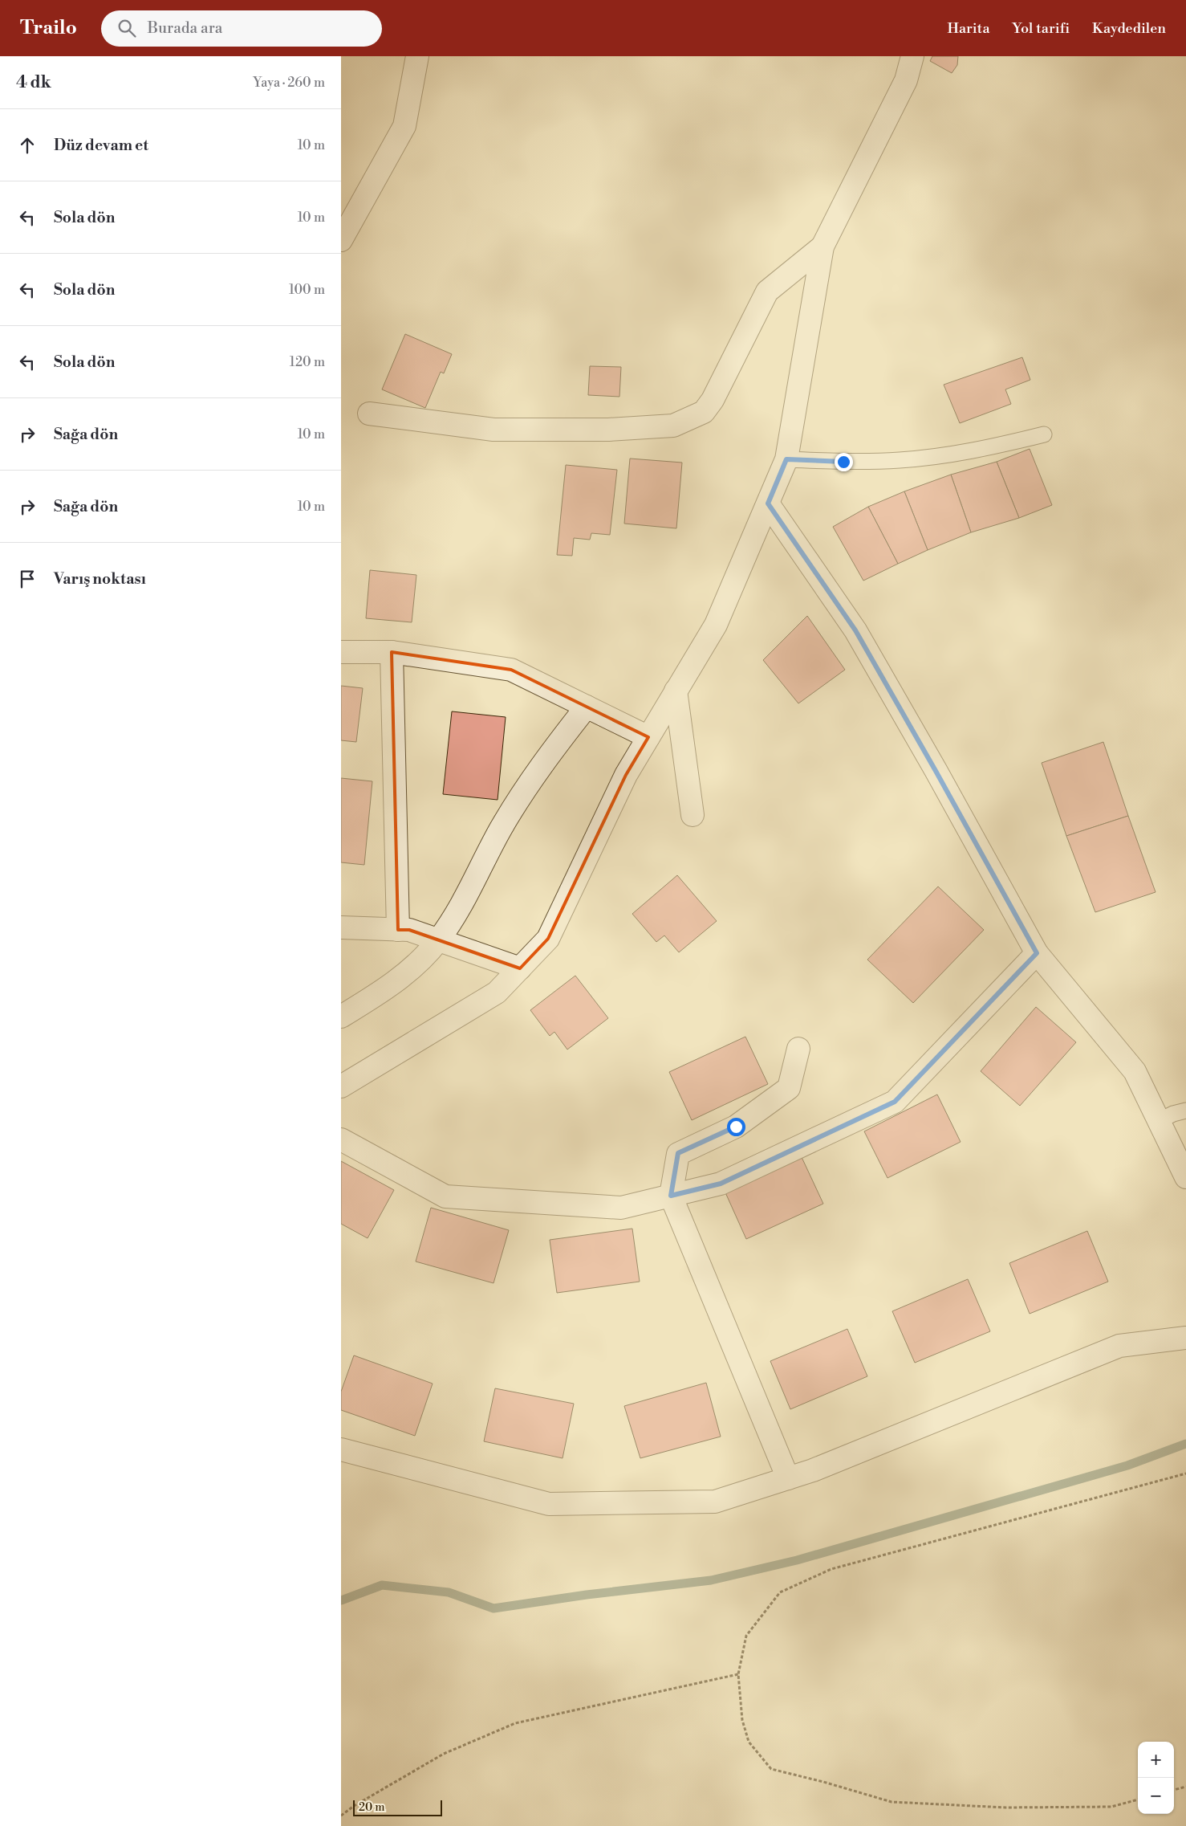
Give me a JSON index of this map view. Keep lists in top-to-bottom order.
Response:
{
  "scale_bar": "20 m",
  "page": {
    "header": "Trailo",
    "search": "Burada ara",
    "nav": ["Harita", "Yol tarifi", "Kaydedilen"],
    "heading": ["4 dk", "Yaya · 260 m"],
    "list": [
      ["Düz devam et", "10 m"],
      ["Sola dön", "10 m"],
      ["Sola dön", "100 m"],
      ["Sola dön", "120 m"],
      ["Sağa dön", "10 m"],
      ["Sağa dön", "10 m"],
      "Varış noktası"
    ],
    "map_buttons": ["+", "−"],
    "scale": "20 m"
  }
}
